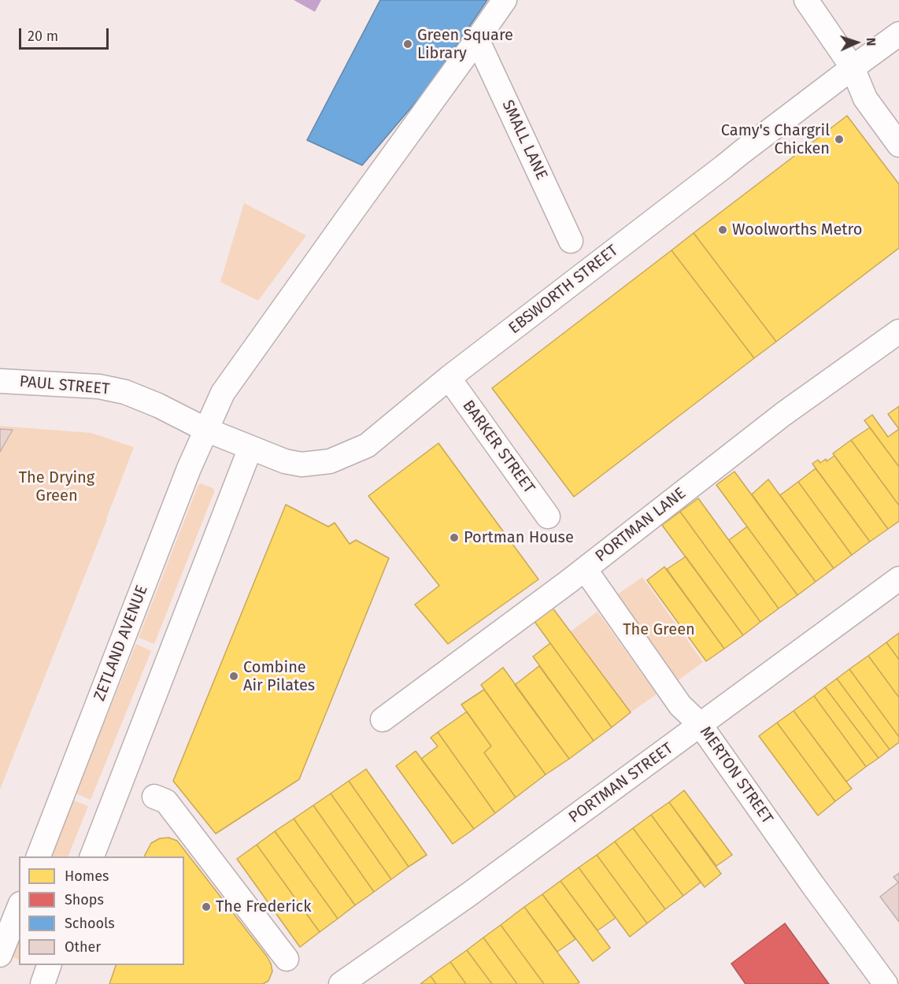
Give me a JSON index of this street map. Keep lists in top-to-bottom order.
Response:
{
  "streets": {
    "street": [
      "SMALL LANE",
      "EBSWORTH STREET",
      "PAUL STREET",
      "BARKER STREET",
      "PORTMAN LANE",
      "ZETLAND AVENUE",
      "MERTON STREET",
      "PORTMAN STREET"
    ]
  },
  "crossings": [
    ["SMALL LANE", "ZETLAND AVENUE"],
    ["EBSWORTH STREET", "PAUL STREET"],
    ["EBSWORTH STREET", "BARKER STREET"],
    ["EBSWORTH STREET", "ZETLAND AVENUE"],
    ["PAUL STREET", "ZETLAND AVENUE"],
    ["PORTMAN LANE", "MERTON STREET"],
    ["MERTON STREET", "PORTMAN STREET"]
  ],
  "parks": ["The Drying Green", "The Green"],
  "places": [
    "Green Square Library",
    "Camy's Chargril Chicken",
    "Woolworths Metro",
    "Portman House",
    "Combine Air Pilates",
    "The Frederick"
  ],
  "legend": [
    "Homes",
    "Shops",
    "Schools",
    "Other"
  ],
  "scale_bar": "20 m",
  "north": "right"
}
